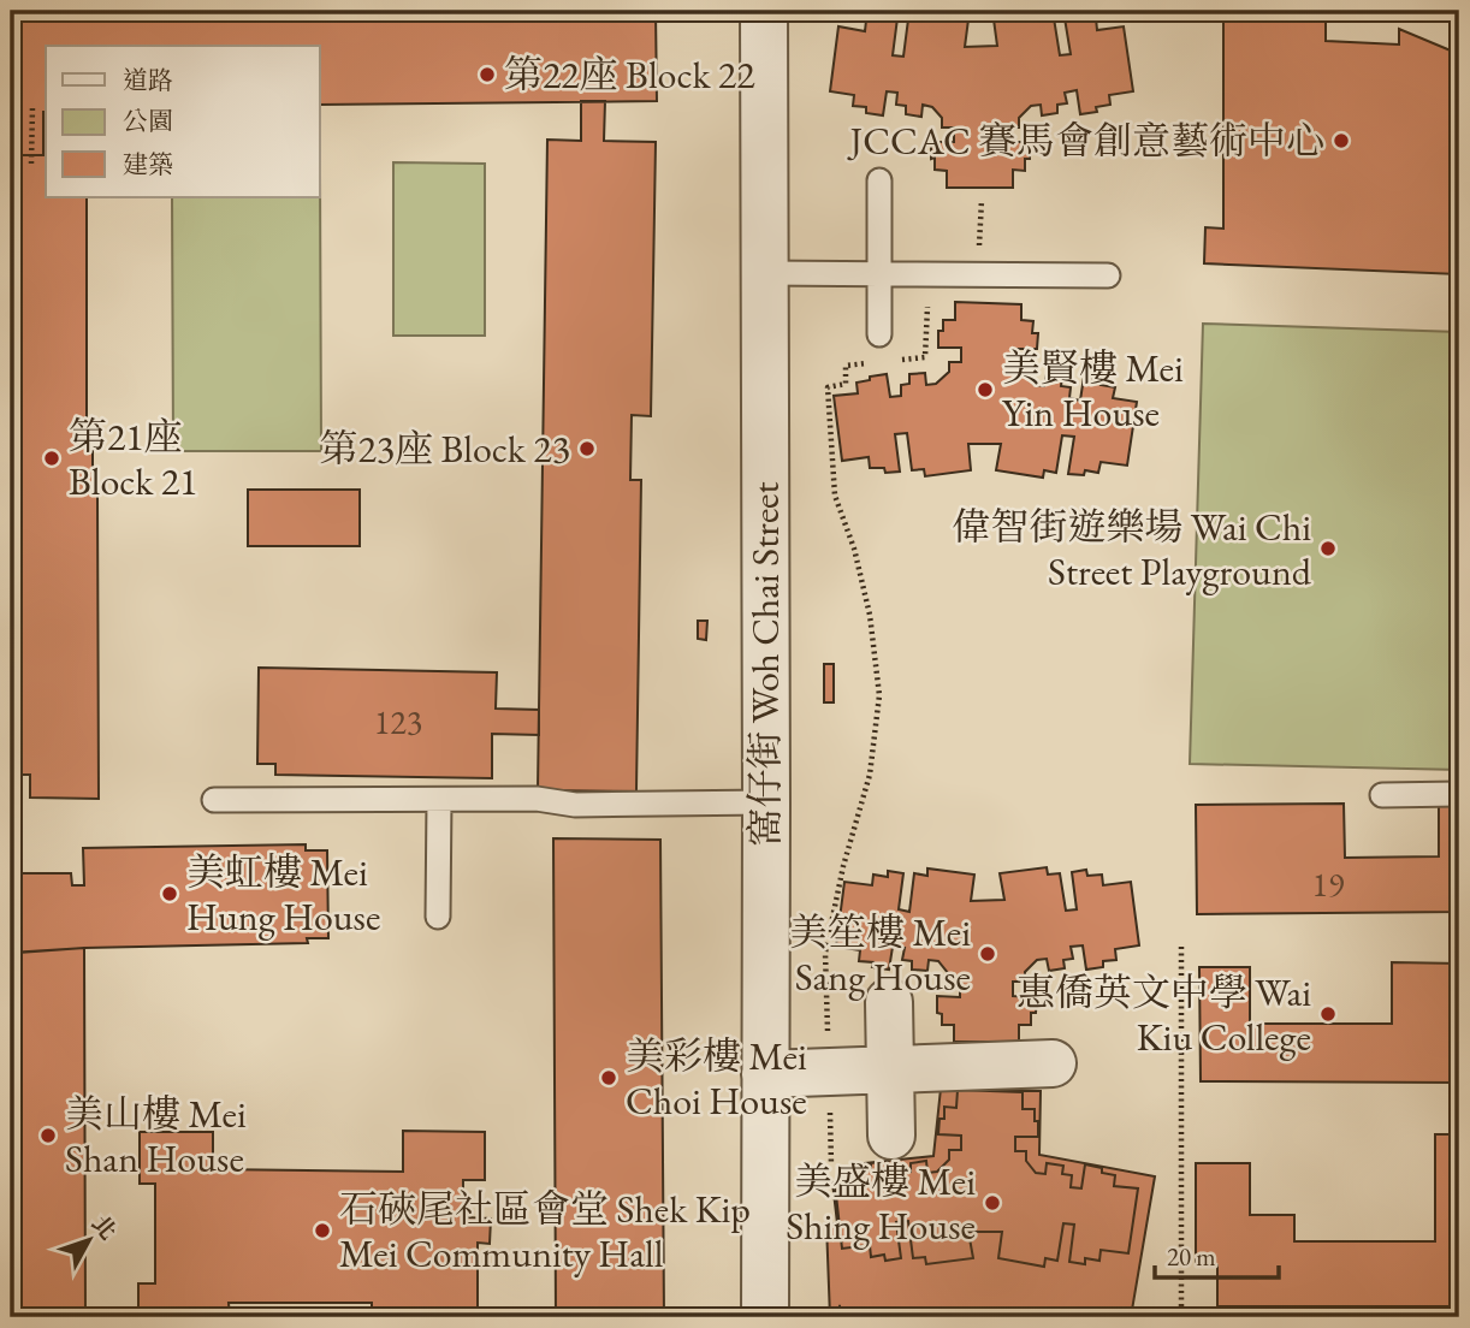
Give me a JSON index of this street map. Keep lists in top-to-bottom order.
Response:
{
  "streets": {
    "street": ["窩仔街 Woh Chai Street"]
  },
  "places": [
    "第22座 Block 22",
    "JCCAC 賽馬會創意藝術中心",
    "美賢樓 Mei Yin House",
    "第23座 Block 23",
    "第21座 Block 21",
    "偉智街遊樂場 Wai Chi Street Playground",
    "美虹樓 Mei Hung House",
    "美笙樓 Mei Sang House",
    "惠僑英文中學 Wai Kiu College",
    "美彩樓 Mei Choi House",
    "美山樓 Mei Shan House",
    "美盛樓 Mei Shing House",
    "石硤尾社區會堂 Shek Kip Mei Community Hall"
  ],
  "house_numbers": ["123", "19"],
  "legend": ["道路", "公園", "建築"],
  "scale_bar": "20 m",
  "north": "top right"
}
